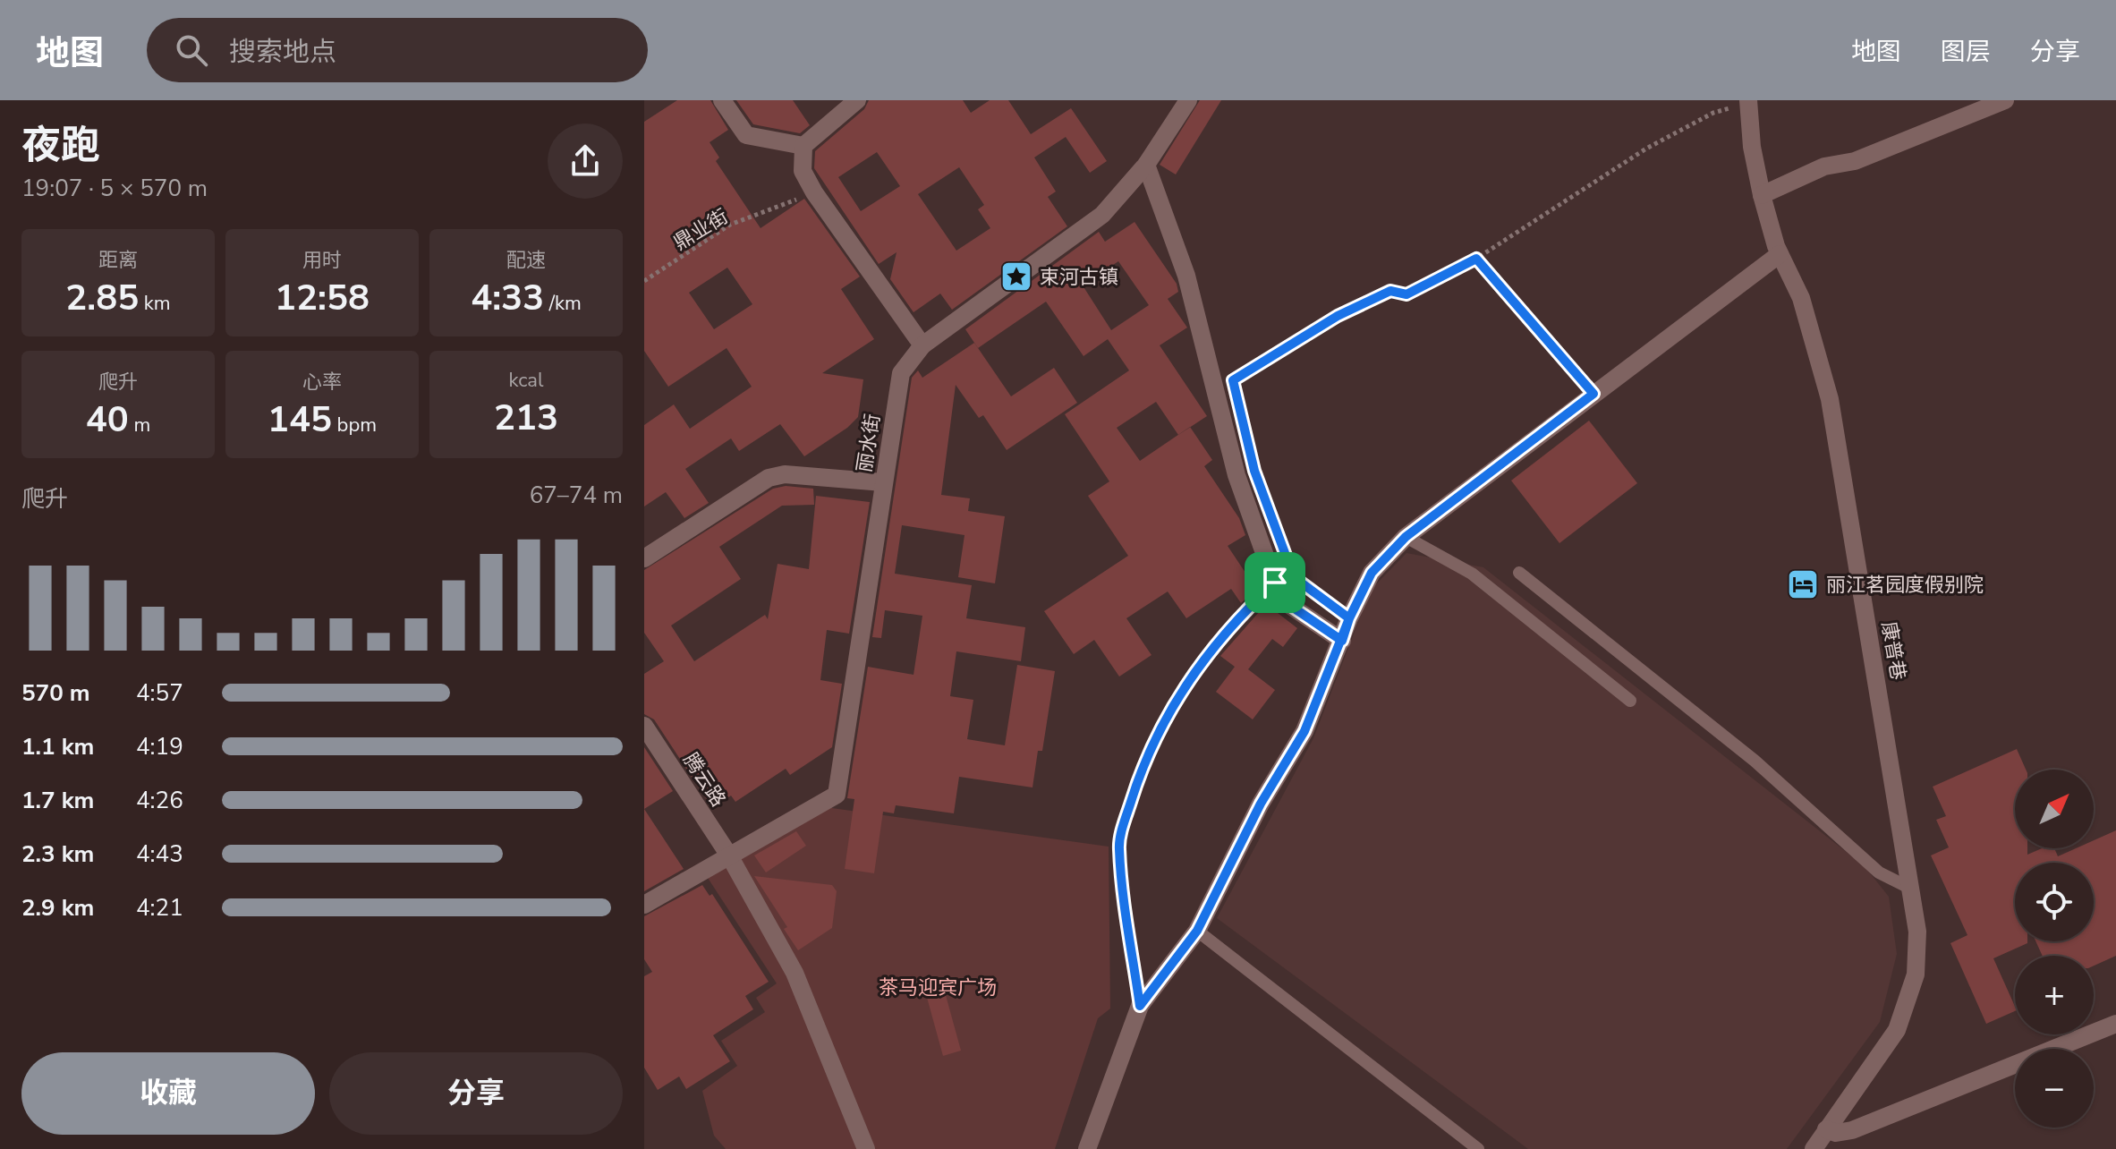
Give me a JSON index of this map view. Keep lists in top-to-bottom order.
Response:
{
  "streets": {
    "street": ["丽水街", "康普巷", "腾云路"],
    "path": ["鼎业街"]
  },
  "crossings": [
    ["丽水街", "腾云路"]
  ],
  "parks": ["茶马迎宾广场"],
  "places": {
    "place": ["束河古镇"],
    "hotel": ["丽江茗园度假别院"]
  },
  "north": "top right",
  "page": {
    "header": "地图",
    "search": "搜索地点",
    "nav": ["地图", "图层", "分享"],
    "heading": ["夜跑", "19:07 · 5 × 570 m"],
    "stats": [
      ["距离", "2.85 km"],
      ["用时", "12:58"],
      ["配速", "4:33 /km"],
      ["爬升", "40 m"],
      ["心率", "145 bpm"],
      ["kcal", "213"]
    ],
    "chart": ["爬升", "67–74 m"],
    "list": [
      {
        "name": "570 m",
        "note": "4:57"
      },
      {
        "name": "1.1 km",
        "note": "4:19"
      },
      {
        "name": "1.7 km",
        "note": "4:26"
      },
      {
        "name": "2.3 km",
        "note": "4:43"
      },
      {
        "name": "2.9 km",
        "note": "4:21"
      }
    ],
    "map_buttons": ["+", "−"],
    "buttons": ["收藏", "分享"]
  }
}
